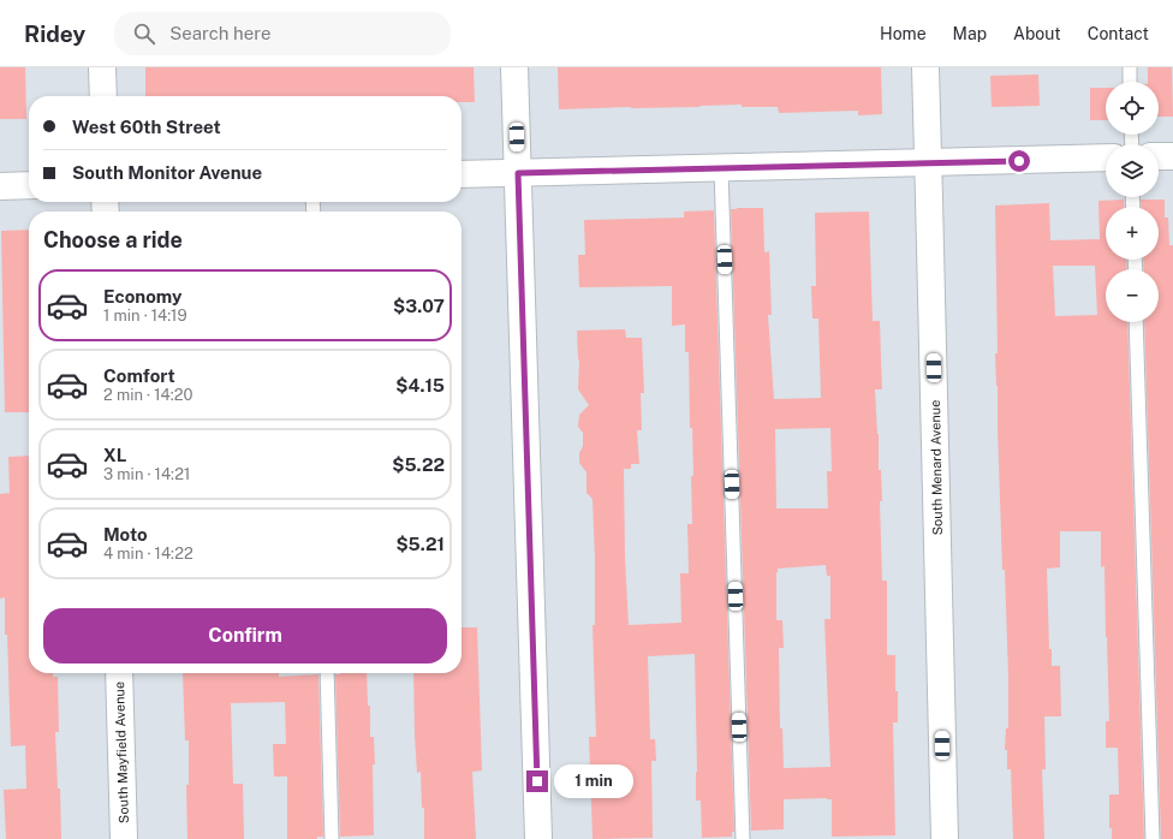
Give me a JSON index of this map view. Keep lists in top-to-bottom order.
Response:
{
  "streets": {
    "street": ["South Menard Avenue", "South Mayfield Avenue"]
  },
  "page": {
    "header": "Ridey",
    "search": "Search here",
    "nav": [
      "Home",
      "Map",
      "About",
      "Contact"
    ],
    "map_buttons": ["+", "−"],
    "banner": ["West 60th Street", "South Monitor Avenue"],
    "heading": "Choose a ride",
    "list": [
      {
        "name": "Economy",
        "note": "1 min · 14:19",
        "value": "$3.07"
      },
      {
        "name": "Comfort",
        "note": "2 min · 14:20",
        "value": "$4.15"
      },
      {
        "name": "XL",
        "note": "3 min · 14:21",
        "value": "$5.22"
      },
      {
        "name": "Moto",
        "note": "4 min · 14:22",
        "value": "$5.21"
      }
    ],
    "buttons": "Confirm",
    "bubble": "1 min"
  }
}
